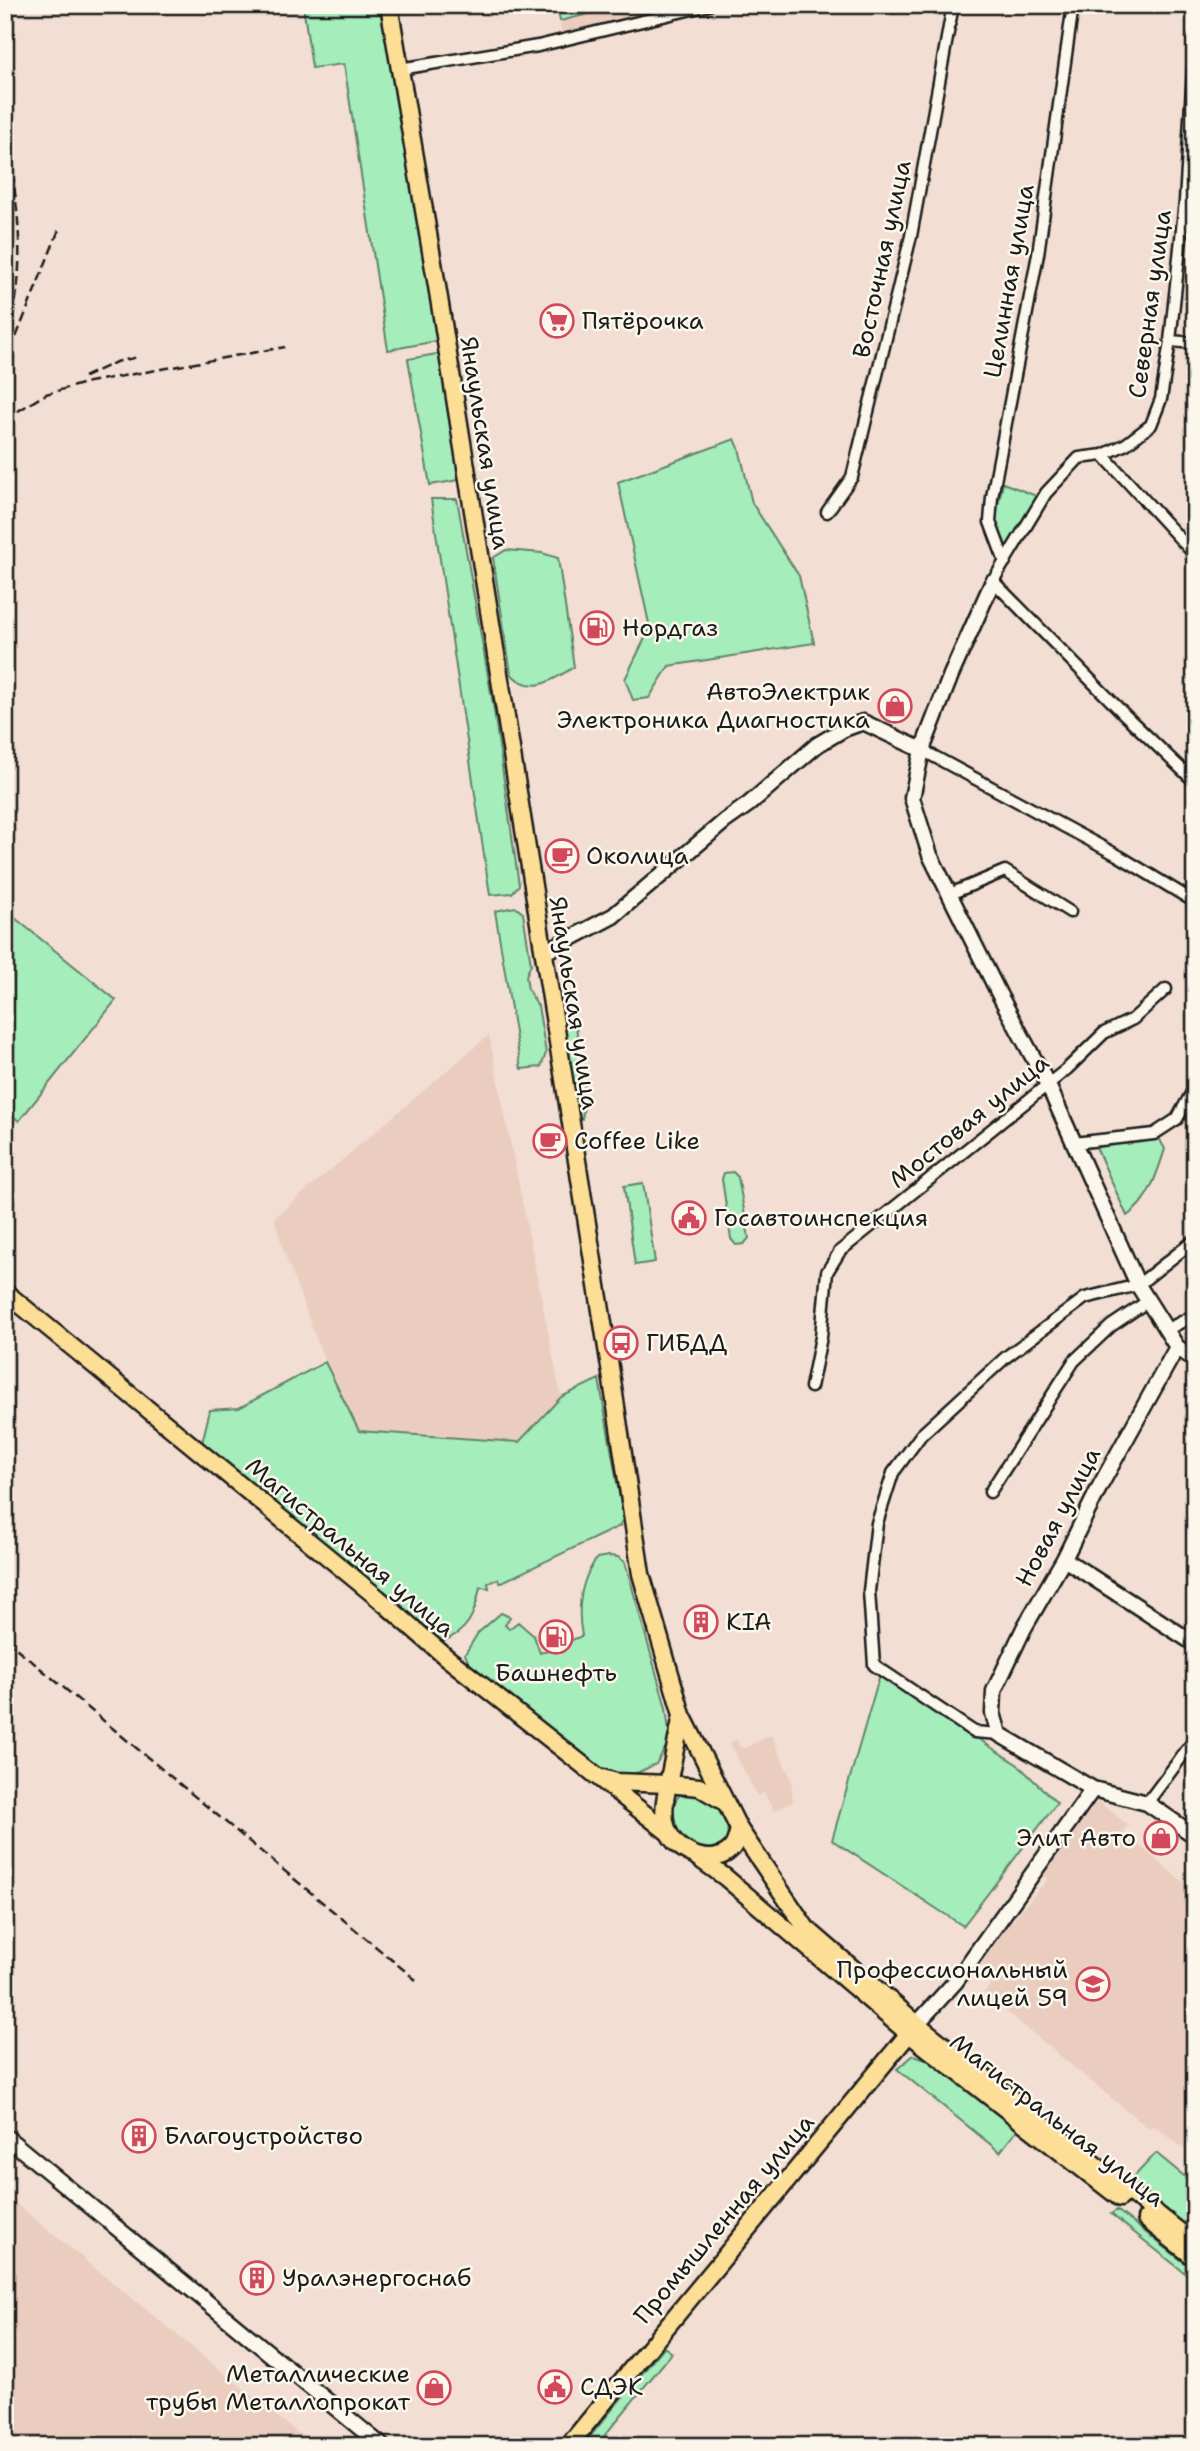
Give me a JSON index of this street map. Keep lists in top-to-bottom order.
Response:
{
  "streets": {
    "main road": ["Янаульская улица", "Магистральная улица", "Промышленная улица"],
    "street": [
      "Восточная улица",
      "Целинная улица",
      "Северная улица",
      "Мостовая улица",
      "Новая улица"
    ]
  },
  "crossings": [
    ["Целинная улица", "Северная улица"],
    ["Янаульская улица", "Магистральная улица"],
    ["Магистральная улица", "Промышленная улица"]
  ],
  "places": {
    "supermarket": ["Пятёрочка"],
    "fuel station": ["Нордгаз", "Башнефть"],
    "shop": ["АвтоЭлектрик Электроника Диагностика", "Элит Авто", "Металлические трубы Металлопрокат"],
    "cafe": ["Околица", "Coffee Like"],
    "public building": ["Госавтоинспекция", "СДЭК"],
    "bus stop": ["ГИБДД"],
    "building": ["KIA", "Благоустройство", "Уралэнергоснаб"],
    "school or university": ["Профессиональный лицей 59"]
  }
}
